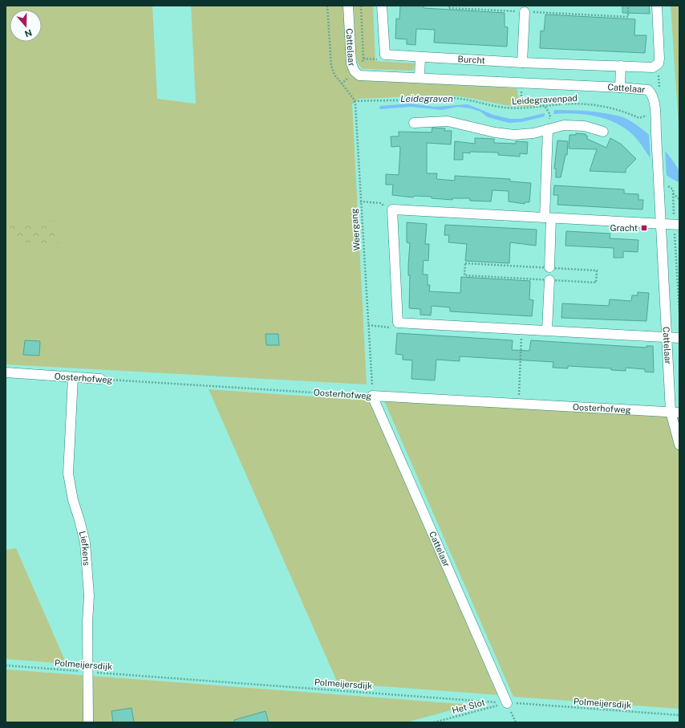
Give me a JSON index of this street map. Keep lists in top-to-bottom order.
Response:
{
  "streets": {
    "street": [
      "Cattelaar",
      "Burcht",
      "Oosterhofweg",
      "Liefkens"
    ],
    "path": [
      "Leidegravenpad",
      "Weergang",
      "Polmeijersdijk",
      "Het Slot"
    ]
  },
  "crossings": [
    ["Cattelaar", "Leidegravenpad"],
    ["Cattelaar", "Weergang"],
    ["Cattelaar", "Oosterhofweg"],
    ["Cattelaar", "Polmeijersdijk"],
    ["Cattelaar", "Het Slot"],
    ["Leidegravenpad", "Weergang"],
    ["Weergang", "Oosterhofweg"],
    ["Oosterhofweg", "Liefkens"],
    ["Liefkens", "Polmeijersdijk"],
    ["Polmeijersdijk", "Het Slot"]
  ],
  "water": ["Leidegraven"],
  "places": {
    "transit": ["Gracht"]
  },
  "north": "bottom"
}
